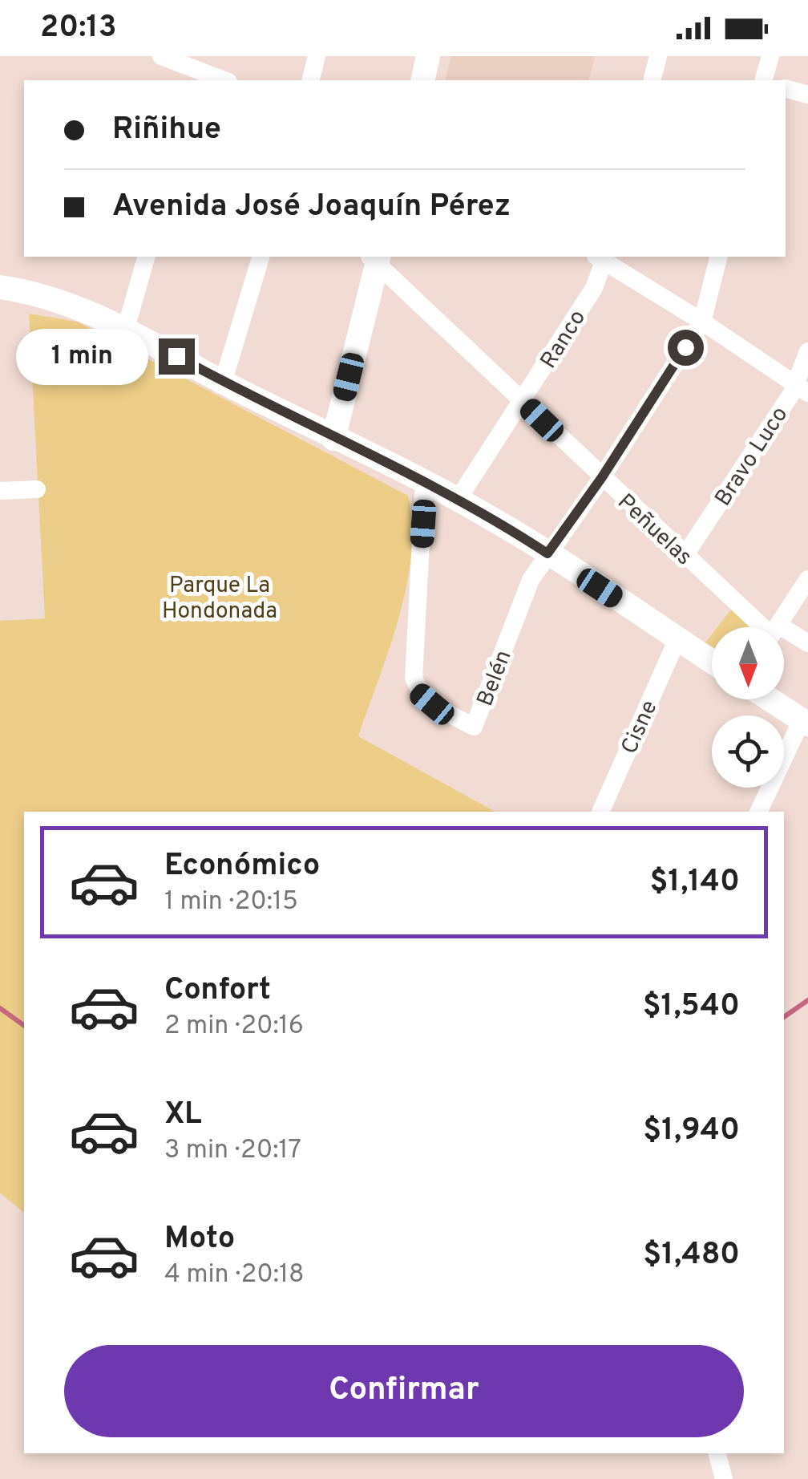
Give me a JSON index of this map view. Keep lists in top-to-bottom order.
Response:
{
  "streets": {
    "street": [
      "Ranco",
      "Bravo Luco",
      "Peñuelas",
      "Belén",
      "Cisne"
    ]
  },
  "crossings": [
    ["Ranco", "Peñuelas"],
    ["Bravo Luco", "Peñuelas"]
  ],
  "parks": ["Parque La Hondonada"],
  "north": "bottom",
  "page": {
    "status": "20:13",
    "banner": ["Riñihue", "Avenida José Joaquín Pérez"],
    "bubble": "1 min",
    "list": [
      {
        "name": "Económico",
        "note": "1 min · 20:15",
        "value": "$1,140"
      },
      {
        "name": "Confort",
        "note": "2 min · 20:16",
        "value": "$1,540"
      },
      {
        "name": "XL",
        "note": "3 min · 20:17",
        "value": "$1,940"
      },
      {
        "name": "Moto",
        "note": "4 min · 20:18",
        "value": "$1,480"
      }
    ],
    "buttons": "Confirmar"
  }
}
